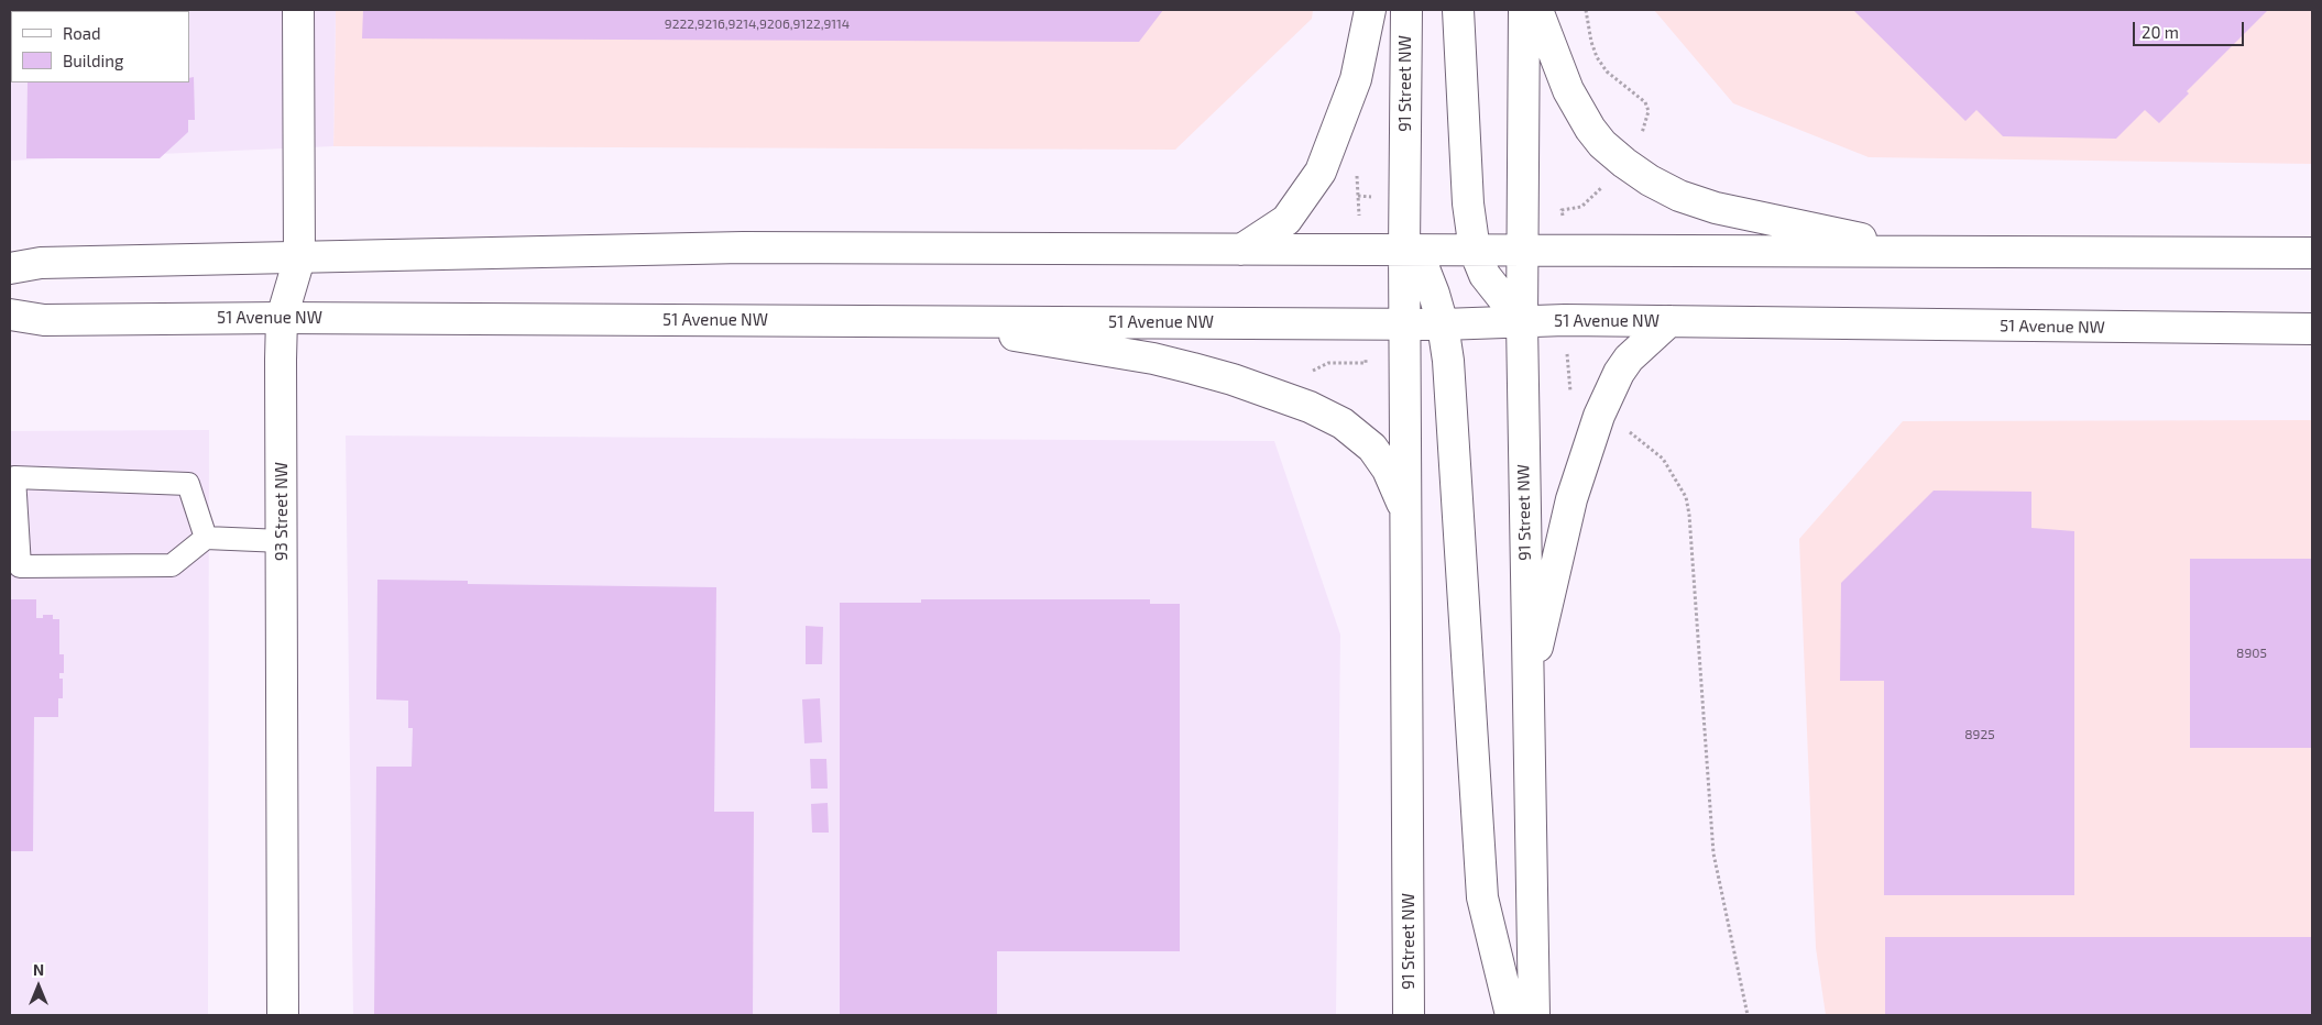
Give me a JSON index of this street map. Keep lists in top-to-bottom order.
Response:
{
  "streets": {
    "main road": ["91 Street NW", "51 Avenue NW", "93 Street NW"]
  },
  "crossings": [
    ["91 Street NW", "51 Avenue NW"],
    ["51 Avenue NW", "93 Street NW"]
  ],
  "house_numbers": ["9222,9216,9214,9206,9122,9114", "8905", "8925"],
  "legend": ["Road", "Building"],
  "scale_bar": "20 m",
  "north": "top"
}
